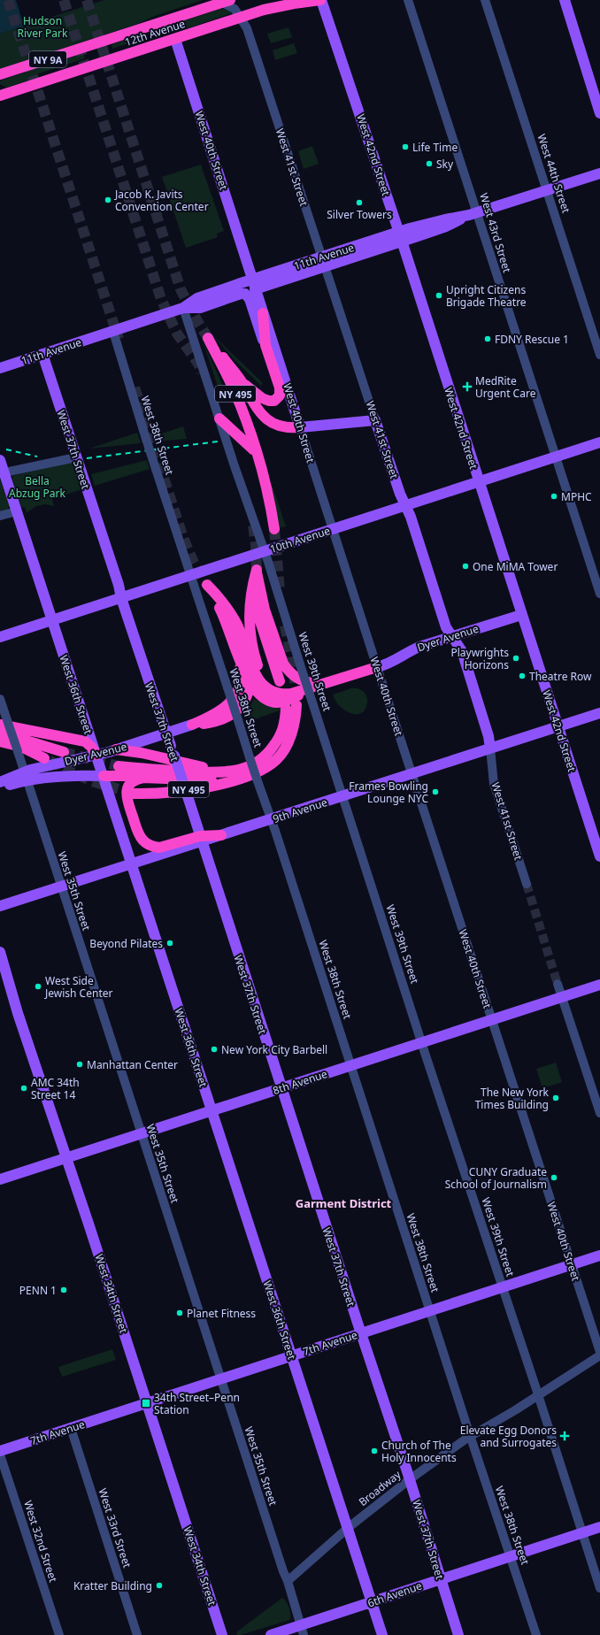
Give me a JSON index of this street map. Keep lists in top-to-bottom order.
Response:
{
  "streets": {
    "highway": ["12th Avenue", "NY 9A", "NY 495"],
    "main road": [
      "West 40th Street",
      "West 42nd Street",
      "West 41st Street",
      "11th Avenue",
      "West 37th Street",
      "10th Avenue",
      "Dyer Avenue",
      "West 36th Street",
      "9th Avenue",
      "8th Avenue",
      "West 34th Street",
      "7th Avenue",
      "6th Avenue"
    ],
    "street": [
      "West 44th Street",
      "West 43rd Street",
      "West 38th Street",
      "West 39th Street",
      "West 35th Street",
      "Broadway",
      "West 33rd Street",
      "West 32nd Street"
    ]
  },
  "crossings": [
    ["12th Avenue", "West 40th Street"],
    ["12th Avenue", "West 42nd Street"],
    ["12th Avenue", "West 41st Street"],
    ["West 40th Street", "11th Avenue"],
    ["West 40th Street", "10th Avenue"],
    ["West 40th Street", "Dyer Avenue"],
    ["West 40th Street", "9th Avenue"],
    ["West 40th Street", "8th Avenue"],
    ["West 40th Street", "7th Avenue"],
    ["West 40th Street", "Broadway"],
    ["West 42nd Street", "11th Avenue"],
    ["West 42nd Street", "10th Avenue"],
    ["West 42nd Street", "Dyer Avenue"],
    ["West 42nd Street", "9th Avenue"],
    ["West 41st Street", "11th Avenue"],
    ["West 41st Street", "10th Avenue"],
    ["West 41st Street", "Dyer Avenue"],
    ["West 41st Street", "9th Avenue"],
    ["West 44th Street", "11th Avenue"],
    ["West 43rd Street", "11th Avenue"],
    ["West 43rd Street", "10th Avenue"],
    ["11th Avenue", "West 38th Street"],
    ["11th Avenue", "West 37th Street"],
    ["11th Avenue", "West 39th Street"],
    ["West 38th Street", "10th Avenue"],
    ["West 38th Street", "9th Avenue"],
    ["West 38th Street", "8th Avenue"],
    ["West 38th Street", "7th Avenue"],
    ["West 38th Street", "Broadway"],
    ["West 38th Street", "6th Avenue"],
    ["West 37th Street", "10th Avenue"],
    ["West 37th Street", "8th Avenue"],
    ["West 37th Street", "7th Avenue"],
    ["West 37th Street", "Broadway"],
    ["West 37th Street", "6th Avenue"],
    ["10th Avenue", "West 39th Street"],
    ["10th Avenue", "West 36th Street"],
    ["Dyer Avenue", "West 36th Street"],
    ["Dyer Avenue", "West 35th Street"],
    ["West 39th Street", "9th Avenue"],
    ["West 39th Street", "8th Avenue"],
    ["West 39th Street", "7th Avenue"],
    ["West 39th Street", "Broadway"],
    ["West 39th Street", "6th Avenue"],
    ["West 36th Street", "8th Avenue"],
    ["West 36th Street", "7th Avenue"],
    ["West 36th Street", "Broadway"],
    ["West 36th Street", "6th Avenue"],
    ["West 35th Street", "8th Avenue"],
    ["West 35th Street", "7th Avenue"],
    ["West 35th Street", "Broadway"],
    ["West 35th Street", "6th Avenue"],
    ["8th Avenue", "West 34th Street"],
    ["West 34th Street", "7th Avenue"],
    ["7th Avenue", "West 33rd Street"]
  ],
  "districts": ["Garment District"],
  "parks": ["Hudson River Park", "Bella Abzug Park"],
  "places": {
    "other": [
      "Life Time",
      "Sky",
      "Jacob K. Javits Convention Center",
      "Silver Towers",
      "Upright Citizens Brigade Theatre",
      "FDNY Rescue 1",
      "MPHC",
      "One MiMA Tower",
      "Playwrights Horizons",
      "Theatre Row",
      "Frames Bowling Lounge NYC",
      "Beyond Pilates",
      "West Side Jewish Center",
      "New York City Barbell",
      "Manhattan Center",
      "AMC 34th Street 14",
      "The New York Times Building",
      "CUNY Graduate School of Journalism",
      "PENN 1",
      "Planet Fitness",
      "Church of The Holy Innocents",
      "Kratter Building"
    ],
    "health": ["MedRite Urgent Care", "Elevate Egg Donors and Surrogates"],
    "transit": ["34th Street–Penn Station"]
  }
}
